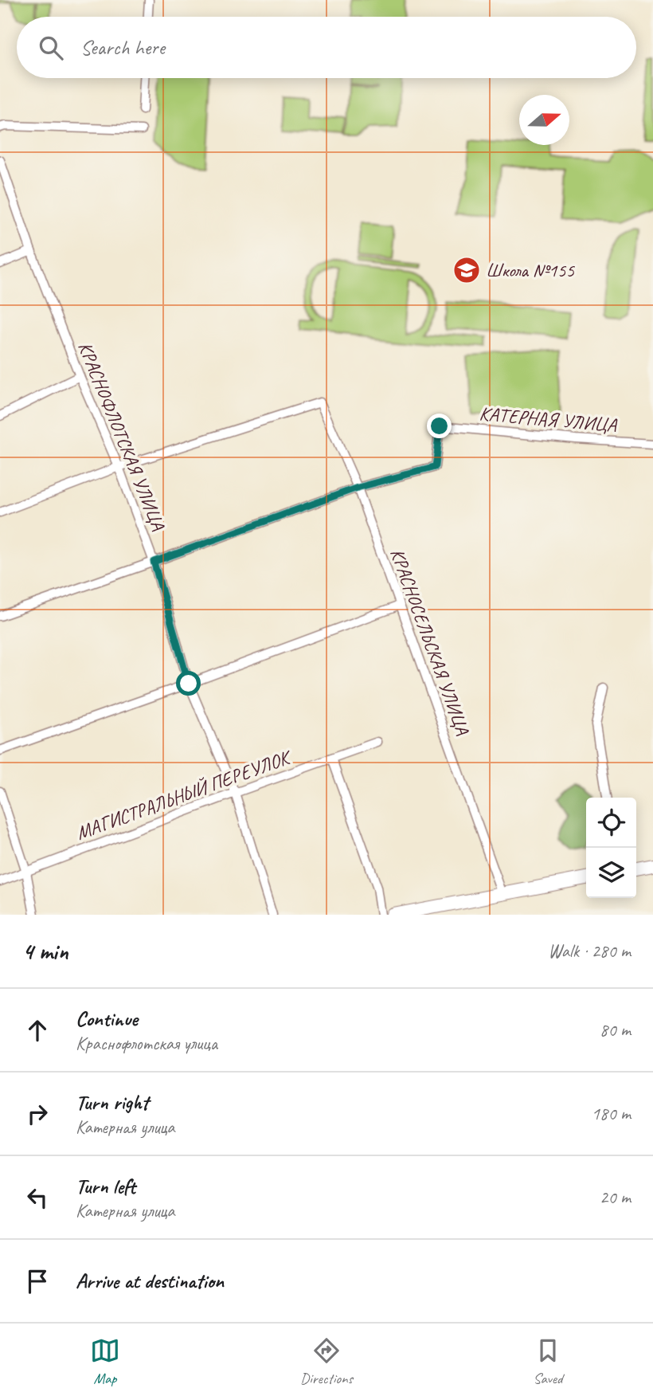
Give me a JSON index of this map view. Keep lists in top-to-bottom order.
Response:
{
  "streets": {
    "street": [
      "КАТЕРНАЯ УЛИЦА",
      "КРАСНОФЛОТСКАЯ УЛИЦА",
      "КРАСНОСЕЛЬСКАЯ УЛИЦА",
      "МАГИСТРАЛЬНЫЙ ПЕРЕУЛОК"
    ]
  },
  "crossings": [
    ["КАТЕРНАЯ УЛИЦА", "КРАСНОФЛОТСКАЯ УЛИЦА"],
    ["КАТЕРНАЯ УЛИЦА", "КРАСНОСЕЛЬСКАЯ УЛИЦА"],
    ["КРАСНОФЛОТСКАЯ УЛИЦА", "КРАСНОСЕЛЬСКАЯ УЛИЦА"],
    ["КРАСНОФЛОТСКАЯ УЛИЦА", "МАГИСТРАЛЬНЫЙ ПЕРЕУЛОК"]
  ],
  "places": {
    "school or university": ["Школа №155"]
  },
  "north": "right",
  "page": {
    "search": "Search here",
    "heading": ["4 min", "Walk · 280 m"],
    "list": [
      ["Continue", "Краснофлотская улица", "80 m"],
      ["Turn right", "Катерная улица", "180 m"],
      ["Turn left", "Катерная улица", "20 m"],
      "Arrive at destination"
    ],
    "nav": ["Map", "Directions", "Saved"]
  }
}
